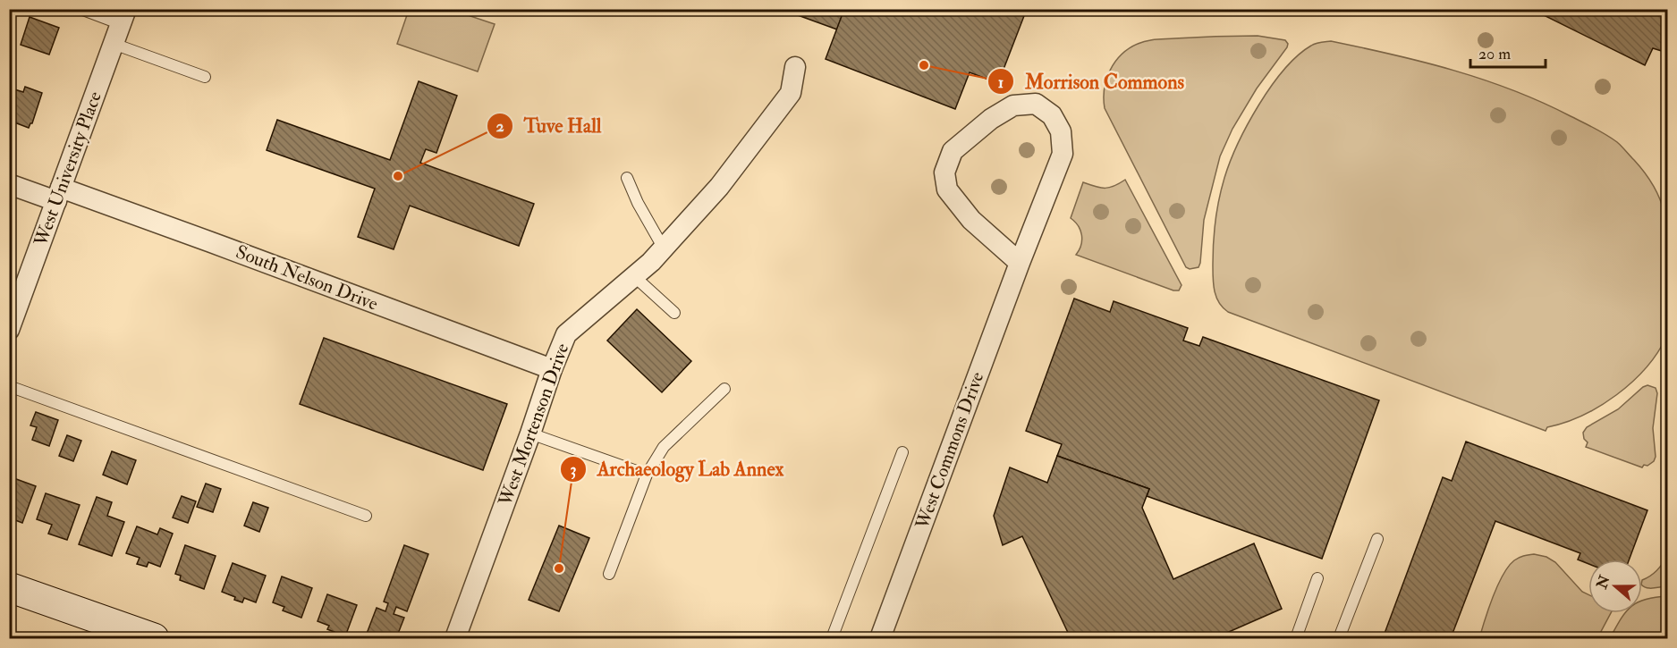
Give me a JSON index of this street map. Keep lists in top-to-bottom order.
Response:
{
  "streets": {
    "street": [
      "West University Place",
      "South Nelson Drive",
      "West Mortenson Drive",
      "West Commons Drive"
    ]
  },
  "crossings": [
    ["West University Place", "South Nelson Drive"],
    ["South Nelson Drive", "West Mortenson Drive"]
  ],
  "places": ["Morrison Commons", "Tuve Hall", "Archaeology Lab Annex"],
  "scale_bar": "20 m",
  "north": "left"
}
